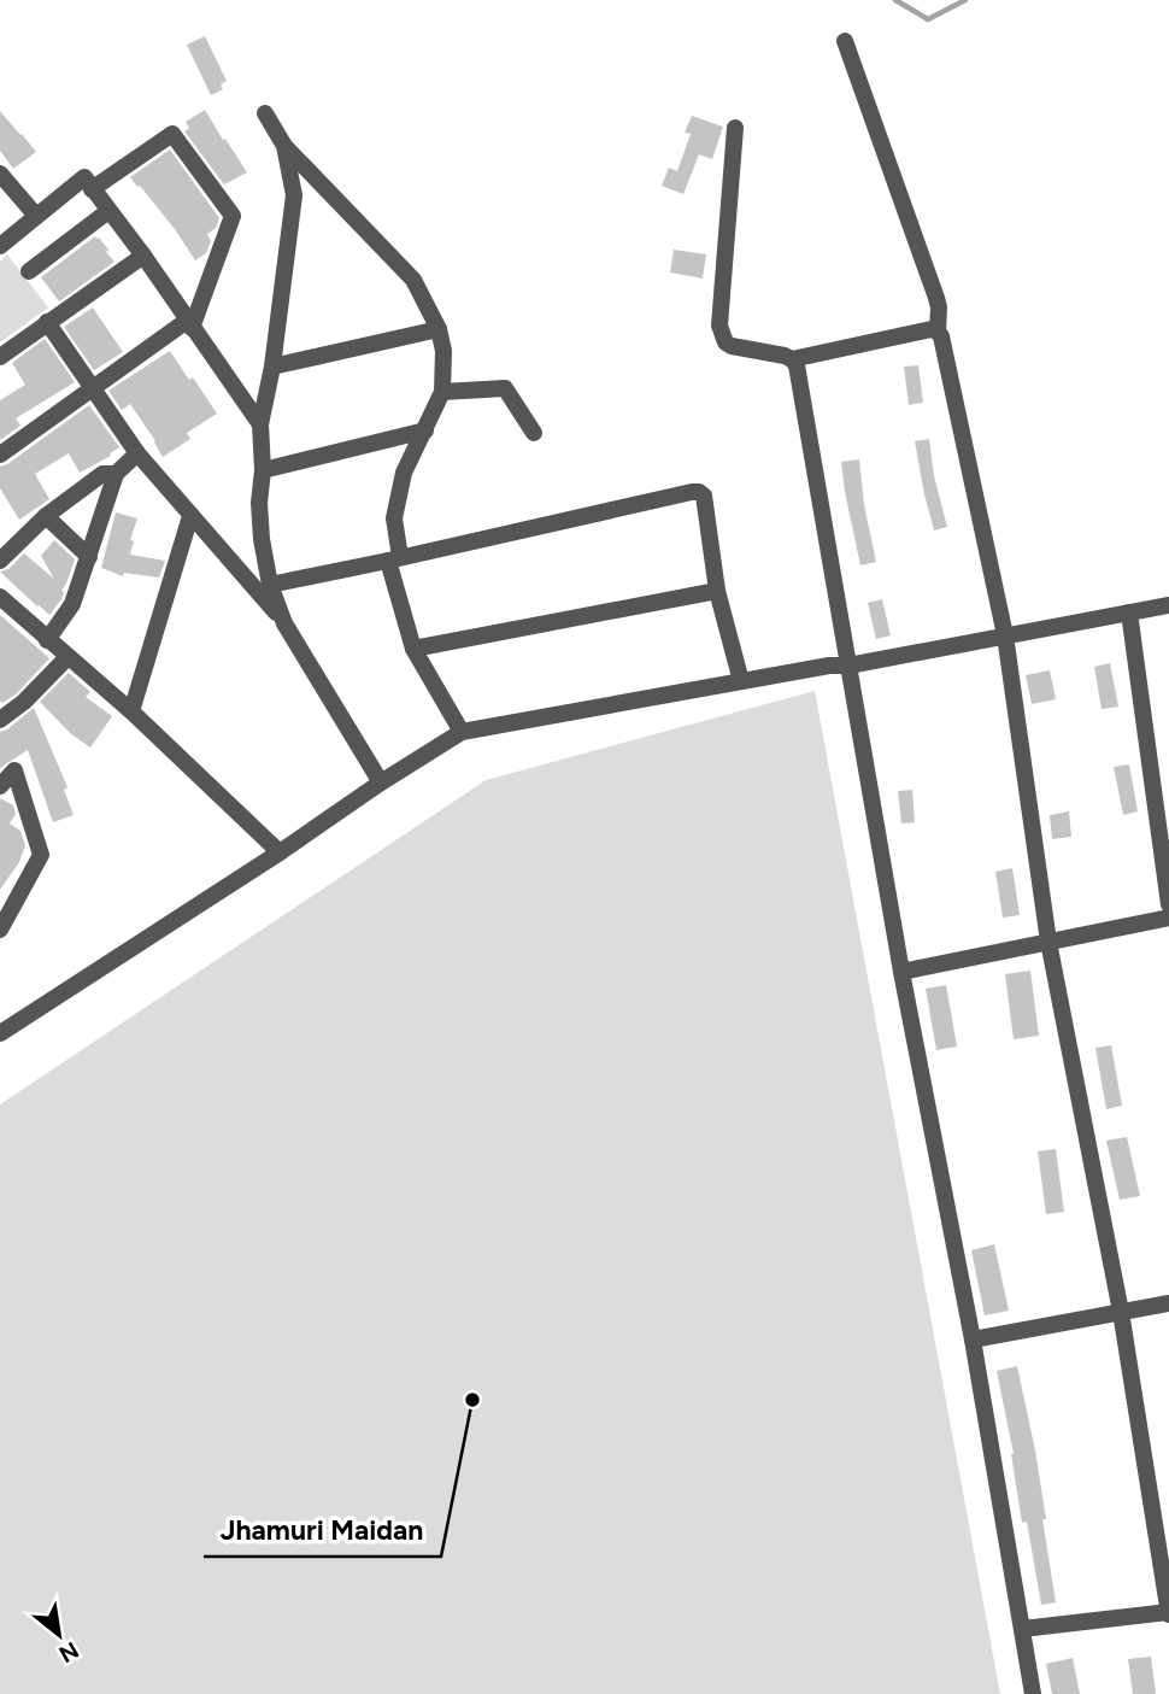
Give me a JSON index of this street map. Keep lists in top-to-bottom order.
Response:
{
  "places": ["Jhamuri Maidan"],
  "north": "bottom right"
}
